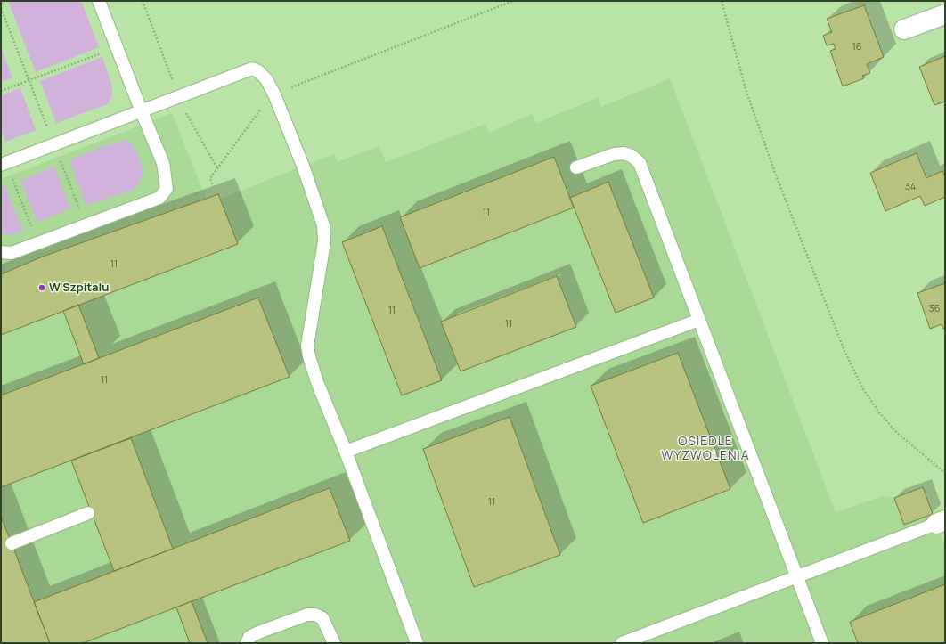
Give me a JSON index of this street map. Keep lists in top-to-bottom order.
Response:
{
  "districts": ["OSIEDLE WYZWOLENIA"],
  "places": ["W Szpitalu"],
  "house_numbers": [
    "16",
    "34",
    "11",
    "11",
    "36",
    "11",
    "11",
    "11",
    "11"
  ]
}
